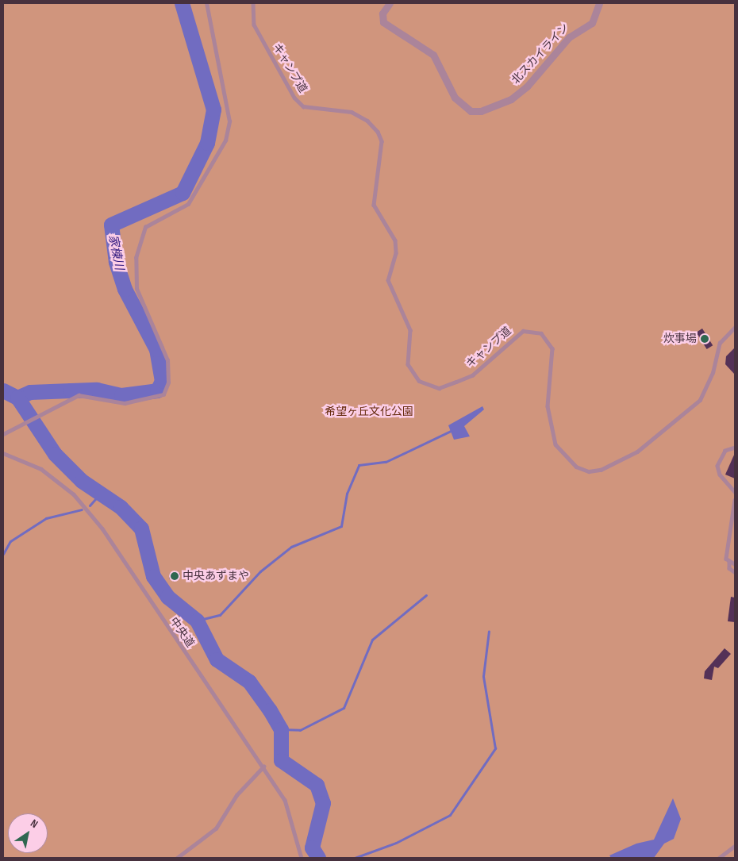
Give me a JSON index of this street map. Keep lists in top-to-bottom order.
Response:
{
  "streets": {
    "street": ["北スカイライン"],
    "lane": ["キャンプ道", "中央道"]
  },
  "water": ["家棟川"],
  "parks": ["希望ヶ丘文化公園"],
  "places": ["炊事場", "中央あずまや"],
  "north": "top right"
}
